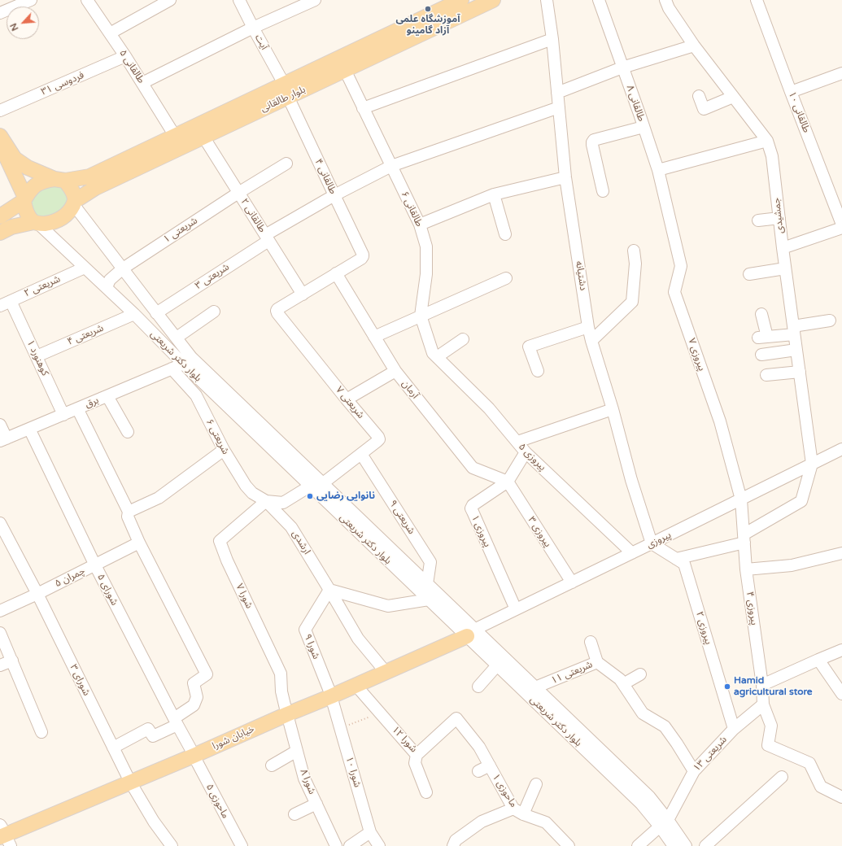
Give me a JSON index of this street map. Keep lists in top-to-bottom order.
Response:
{
  "streets": {
    "main road": ["بلوار طالقانی", "خیابان شورا"],
    "street": [
      "آیت",
      "طالقانی ۵",
      "فردوسی ۳۱",
      "طالقانی ۸",
      "طالقانی ۱۰",
      "طالقانی ۴",
      "طالقانی ۶",
      "طالقانی ۲",
      "جمشیدی",
      "شریعتی ۱",
      "دشتیانه",
      "شریعتی ۳",
      "شریعتی ۲",
      "شریعتی ۴",
      "پیروزی ۷",
      "بلوار دکتر شریعتی",
      "کوهنورد ۱",
      "آرمان",
      "برق",
      "شریعتی ۷",
      "شریعتی ۶",
      "پیروزی ۵",
      "شریعتی ۹",
      "پیروزی ۱",
      "پیروزی ۳",
      "پیروزی",
      "ارشدی",
      "چمران ۵",
      "شورای ۵",
      "شورا ۷",
      "پیروزی ۴",
      "پیروزی ۲",
      "شورا ۹",
      "شریعتی ۱۱",
      "شورای ۳",
      "شورا ۱۲",
      "شریعتی ۱۳",
      "شورا ۱۰",
      "شورا ۸",
      "ماحوزی ۱",
      "ماحوزی ۵"
    ]
  },
  "crossings": [
    ["آیت", "بلوار طالقانی"],
    ["آیت", "طالقانی ۴"],
    ["طالقانی ۵", "فردوسی ۳۱"],
    ["طالقانی ۵", "بلوار طالقانی"],
    ["بلوار طالقانی", "طالقانی ۴"],
    ["بلوار طالقانی", "طالقانی ۶"],
    ["بلوار طالقانی", "طالقانی ۲"],
    ["بلوار طالقانی", "بلوار دکتر شریعتی"],
    ["طالقانی ۸", "پیروزی ۷"],
    ["طالقانی ۴", "شریعتی ۳"],
    ["طالقانی ۴", "آرمان"],
    ["طالقانی ۶", "شریعتی ۳"],
    ["طالقانی ۶", "پیروزی ۵"],
    ["طالقانی ۲", "شریعتی ۱"],
    ["طالقانی ۲", "شریعتی ۳"],
    ["طالقانی ۲", "شریعتی ۷"],
    ["جمشیدی", "پیروزی"],
    ["شریعتی ۱", "بلوار دکتر شریعتی"],
    ["دشتیانه", "شریعتی ۳"],
    ["دشتیانه", "پیروزی"],
    ["دشتیانه", "پیروزی ۲"],
    ["شریعتی ۳", "بلوار دکتر شریعتی"],
    ["شریعتی ۲", "بلوار دکتر شریعتی"],
    ["شریعتی ۲", "کوهنورد ۱"],
    ["شریعتی ۴", "بلوار دکتر شریعتی"],
    ["شریعتی ۴", "کوهنورد ۱"],
    ["پیروزی ۷", "پیروزی"],
    ["پیروزی ۷", "پیروزی ۴"],
    ["بلوار دکتر شریعتی", "برق"],
    ["بلوار دکتر شریعتی", "شریعتی ۷"],
    ["بلوار دکتر شریعتی", "شریعتی ۹"],
    ["بلوار دکتر شریعتی", "پیروزی"],
    ["بلوار دکتر شریعتی", "شریعتی ۱۱"],
    ["بلوار دکتر شریعتی", "خیابان شورا"],
    ["بلوار دکتر شریعتی", "شریعتی ۱۳"],
    ["کوهنورد ۱", "برق"],
    ["آرمان", "پیروزی ۱"],
    ["آرمان", "پیروزی ۳"],
    ["برق", "شریعتی ۶"],
    ["برق", "شورای ۵"],
    ["شریعتی ۷", "شریعتی ۹"],
    ["شریعتی ۶", "ارشدی"],
    ["شریعتی ۶", "شورا ۷"],
    ["پیروزی ۵", "پیروزی ۱"],
    ["پیروزی ۵", "پیروزی"],
    ["پیروزی ۱", "پیروزی ۳"],
    ["پیروزی ۱", "پیروزی"],
    ["پیروزی ۳", "پیروزی"],
    ["پیروزی", "پیروزی ۴"],
    ["پیروزی", "پیروزی ۲"],
    ["پیروزی", "خیابان شورا"],
    ["ارشدی", "شورا ۷"],
    ["ارشدی", "شورا ۹"],
    ["ارشدی", "خیابان شورا"],
    ["چمران ۵", "شورای ۵"],
    ["چمران ۵", "شورای ۳"],
    ["شورای ۵", "خیابان شورا"],
    ["شورای ۵", "ماحوزی ۵"],
    ["شورا ۷", "خیابان شورا"],
    ["شورا ۷", "شورا ۸"],
    ["پیروزی ۴", "شریعتی ۱۳"],
    ["پیروزی ۲", "شریعتی ۱۳"],
    ["شورا ۹", "خیابان شورا"],
    ["شورا ۹", "شورا ۱۰"],
    ["شریعتی ۱۱", "شریعتی ۱۳"],
    ["شورای ۳", "خیابان شورا"],
    ["خیابان شورا", "شورا ۱۲"],
    ["خیابان شورا", "شورا ۱۰"],
    ["خیابان شورا", "شورا ۸"],
    ["خیابان شورا", "ماحوزی ۵"],
    ["شورا ۱۲", "ماحوزی ۱"]
  ],
  "places": ["آموزشگاه علمی آزاد گامینو", "نانوایی رضایی", "Hamid agricultural store"],
  "north": "bottom left"
}
